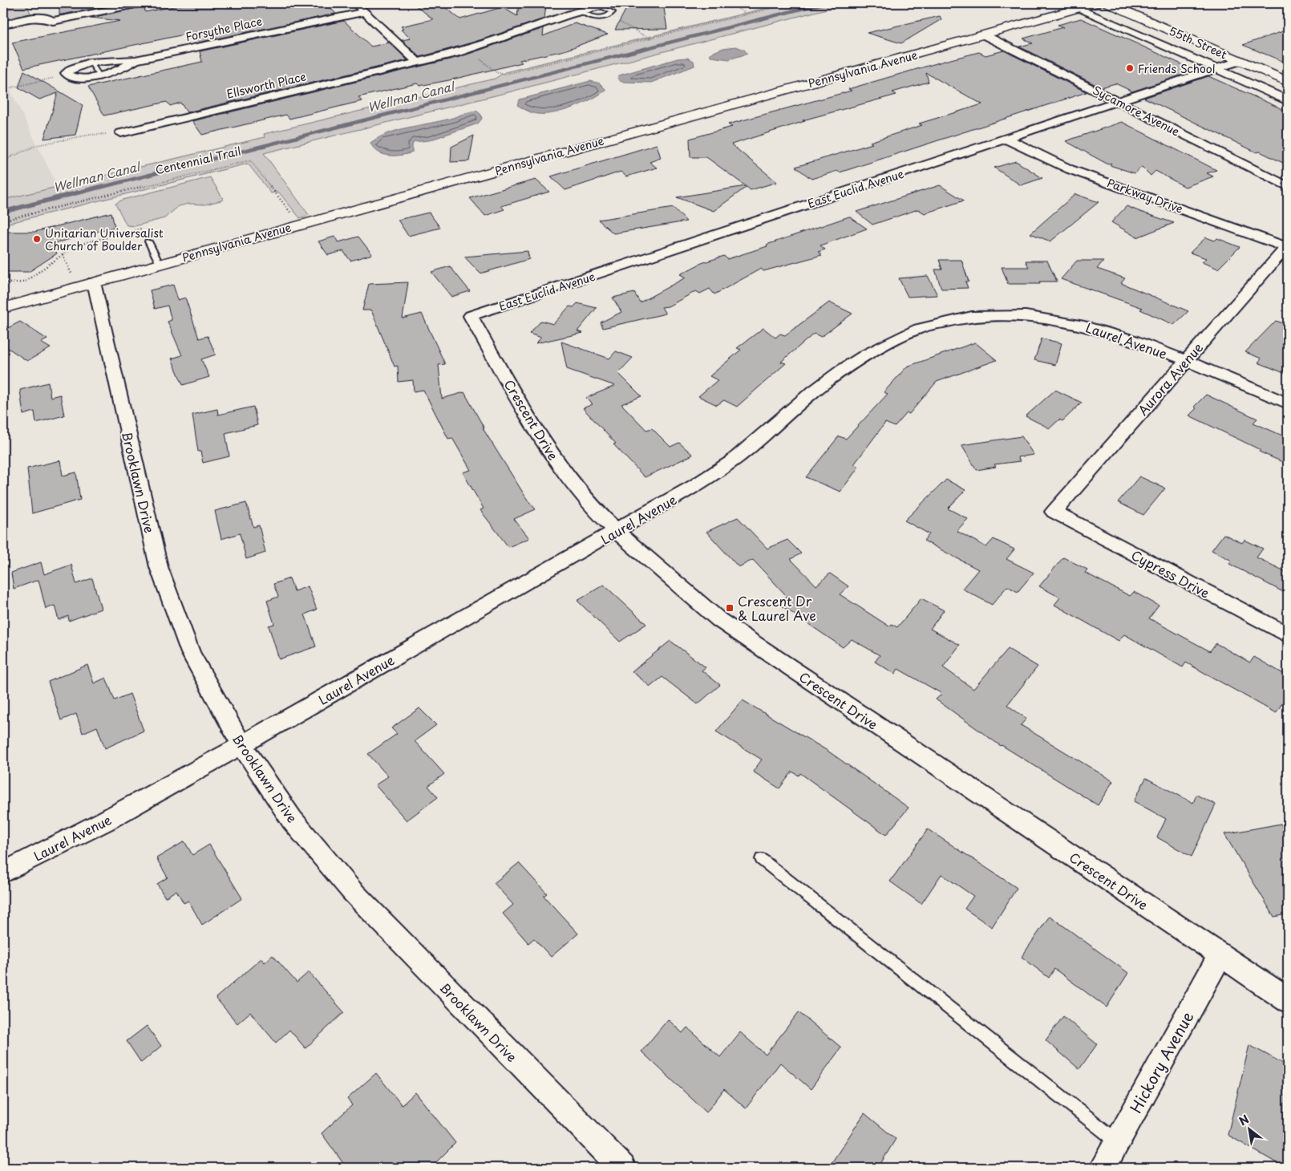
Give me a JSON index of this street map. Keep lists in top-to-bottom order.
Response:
{
  "streets": {
    "street": [
      "Forsythe Place",
      "55th Street",
      "Pennsylvania Avenue",
      "Ellsworth Place",
      "Sycamore Avenue",
      "East Euclid Avenue",
      "Parkway Drive",
      "Laurel Avenue",
      "Aurora Avenue",
      "Crescent Drive",
      "Brooklawn Drive",
      "Cypress Drive",
      "Hickory Avenue"
    ],
    "path": ["Centennial Trail"]
  },
  "crossings": [
    ["55th Street", "East Euclid Avenue"],
    ["Pennsylvania Avenue", "Sycamore Avenue"],
    ["Pennsylvania Avenue", "Centennial Trail"],
    ["Pennsylvania Avenue", "Brooklawn Drive"],
    ["Sycamore Avenue", "East Euclid Avenue"],
    ["East Euclid Avenue", "Parkway Drive"],
    ["East Euclid Avenue", "Crescent Drive"],
    ["Parkway Drive", "Aurora Avenue"],
    ["Laurel Avenue", "Aurora Avenue"],
    ["Laurel Avenue", "Crescent Drive"],
    ["Laurel Avenue", "Brooklawn Drive"],
    ["Aurora Avenue", "Cypress Drive"],
    ["Crescent Drive", "Hickory Avenue"]
  ],
  "water": ["Wellman Canal"],
  "places": {
    "other": ["Friends School", "Unitarian Universalist Church of Boulder"],
    "transit": ["Crescent Dr & Laurel Ave"]
  },
  "north": "top left"
}
